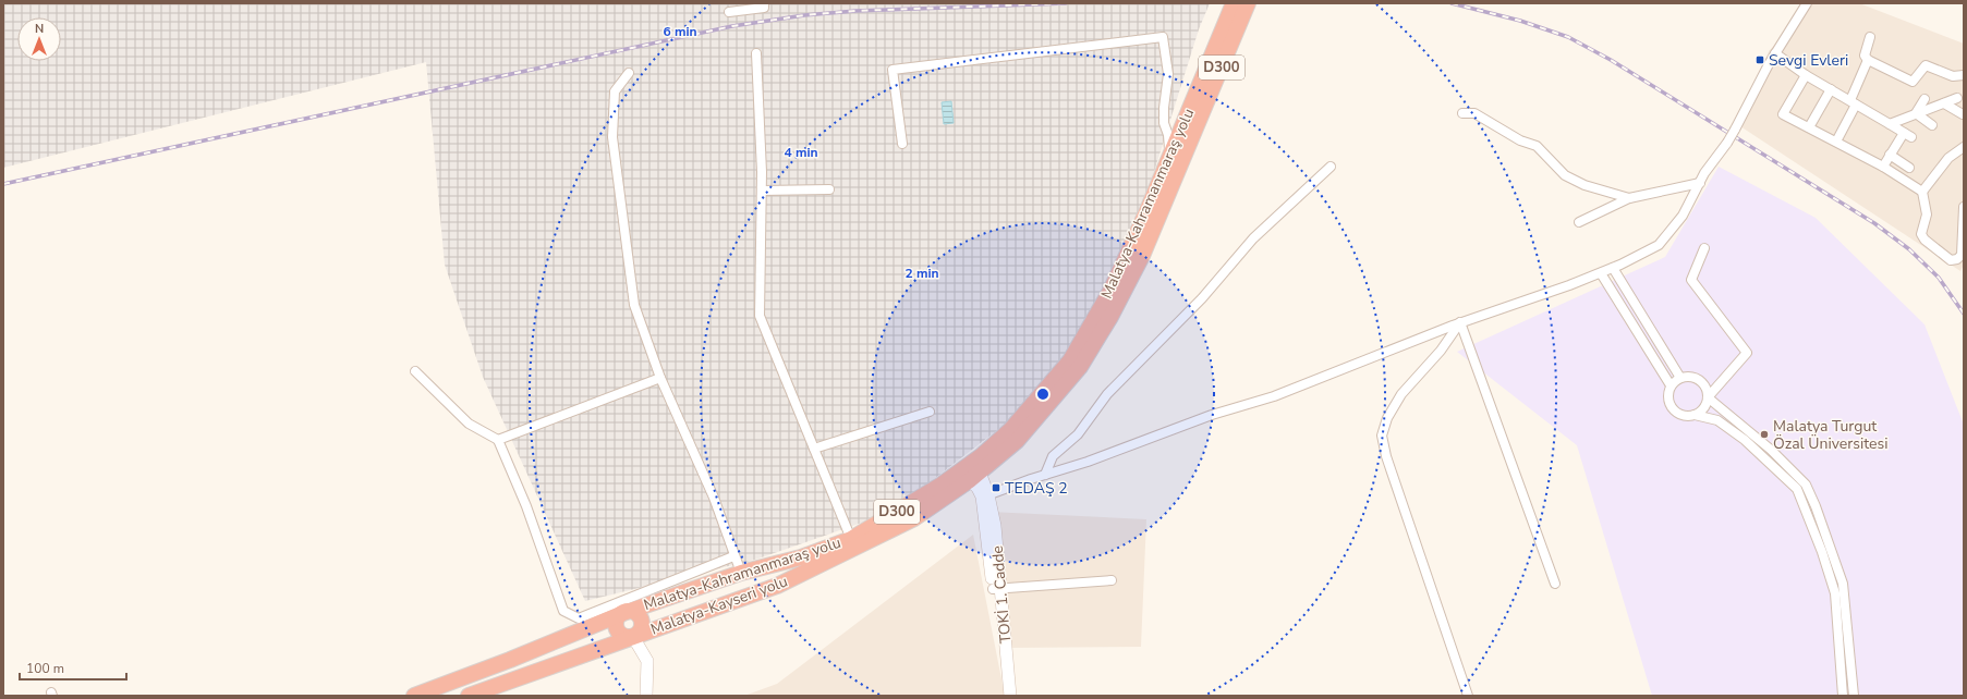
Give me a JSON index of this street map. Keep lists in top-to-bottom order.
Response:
{
  "streets": {
    "highway": ["D300", "Malatya-Kahramanmaraş yolu", "Malatya-Kayseri yolu"],
    "main road": ["TOKİ 1. Cadde"]
  },
  "crossings": [
    ["Malatya-Kahramanmaraş yolu", "Malatya-Kayseri yolu"]
  ],
  "places": {
    "transit": ["Sevgi Evleri", "TEDAŞ 2"],
    "other": ["Malatya Turgut Özal Üniversitesi"]
  },
  "scale_bar": "100 m",
  "north": "top",
  "rings": ["6 min", "4 min", "2 min"]
}
